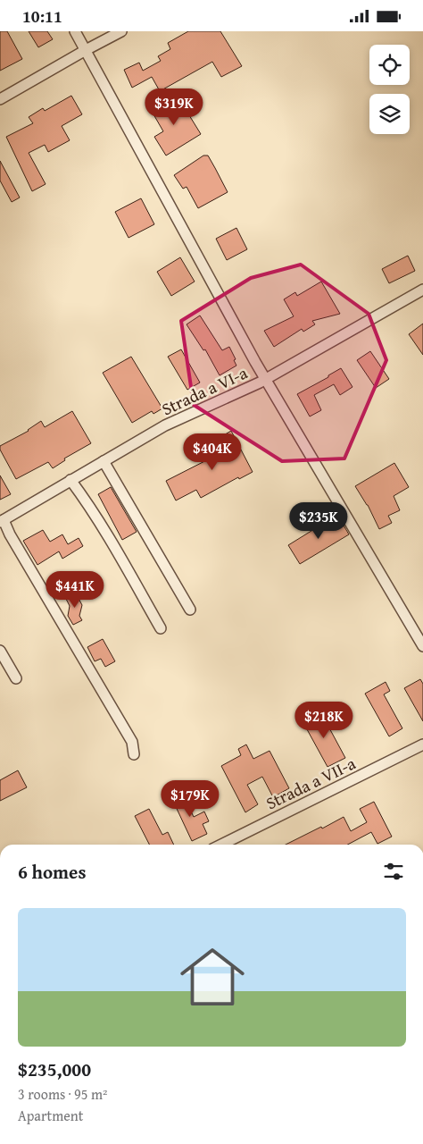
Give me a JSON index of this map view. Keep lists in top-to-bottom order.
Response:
{
  "streets": {
    "street": ["Strada a VI-a", "Strada a VII-a"]
  },
  "page": {
    "status": "10:11",
    "price": [
      "$319K",
      "$404K",
      "$235K",
      "$441K",
      "$218K",
      "$179K"
    ],
    "heading": "6 homes",
    "list": [
      {
        "name": "$235,000",
        "note": "3 rooms · 95 m² · Apartment"
      }
    ]
  }
}
